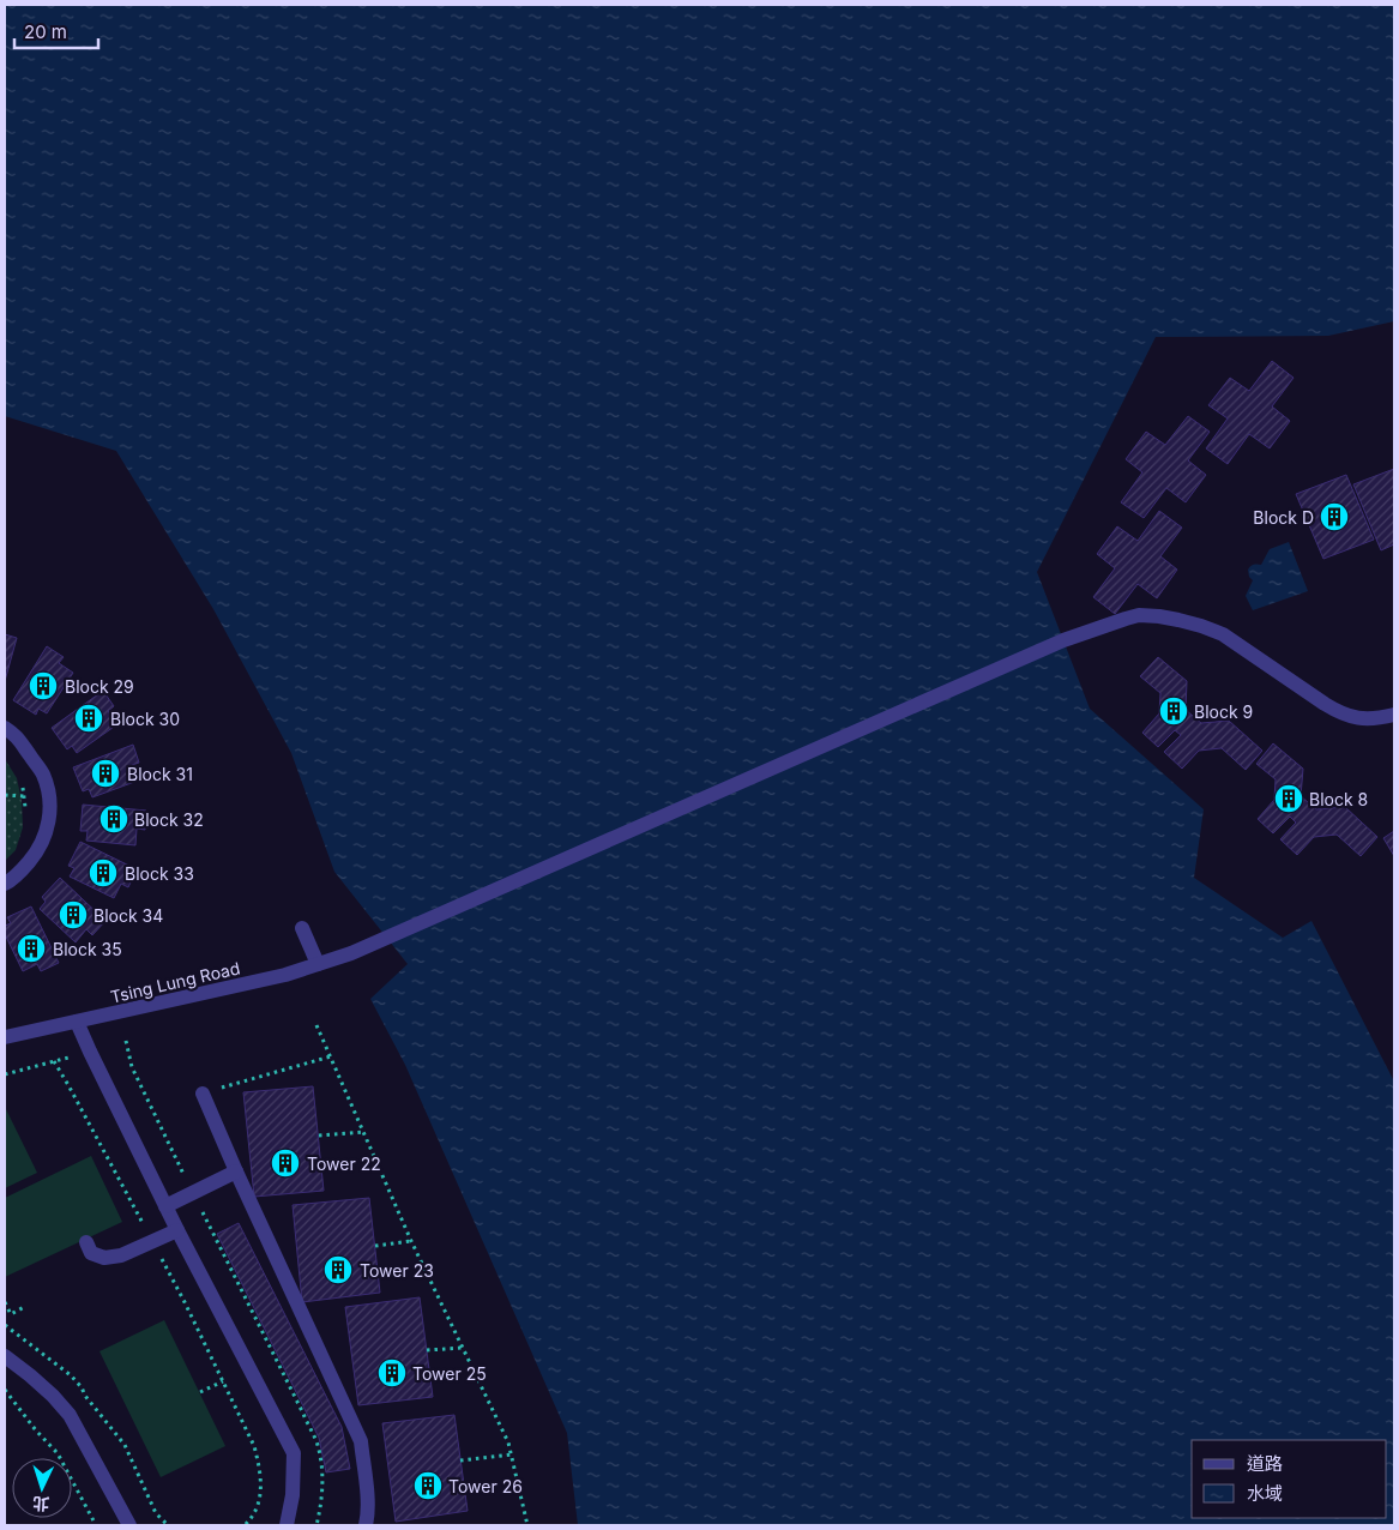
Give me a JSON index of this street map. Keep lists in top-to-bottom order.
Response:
{
  "streets": {
    "street": ["Tsing Lung Road"]
  },
  "places": {
    "building": [
      "Block D",
      "Block 29",
      "Block 9",
      "Block 30",
      "Block 31",
      "Block 8",
      "Block 32",
      "Block 33",
      "Block 34",
      "Block 35",
      "Tower 22",
      "Tower 23",
      "Tower 25",
      "Tower 26"
    ]
  },
  "legend": ["道路", "水域"],
  "scale_bar": "20 m",
  "north": "bottom"
}
